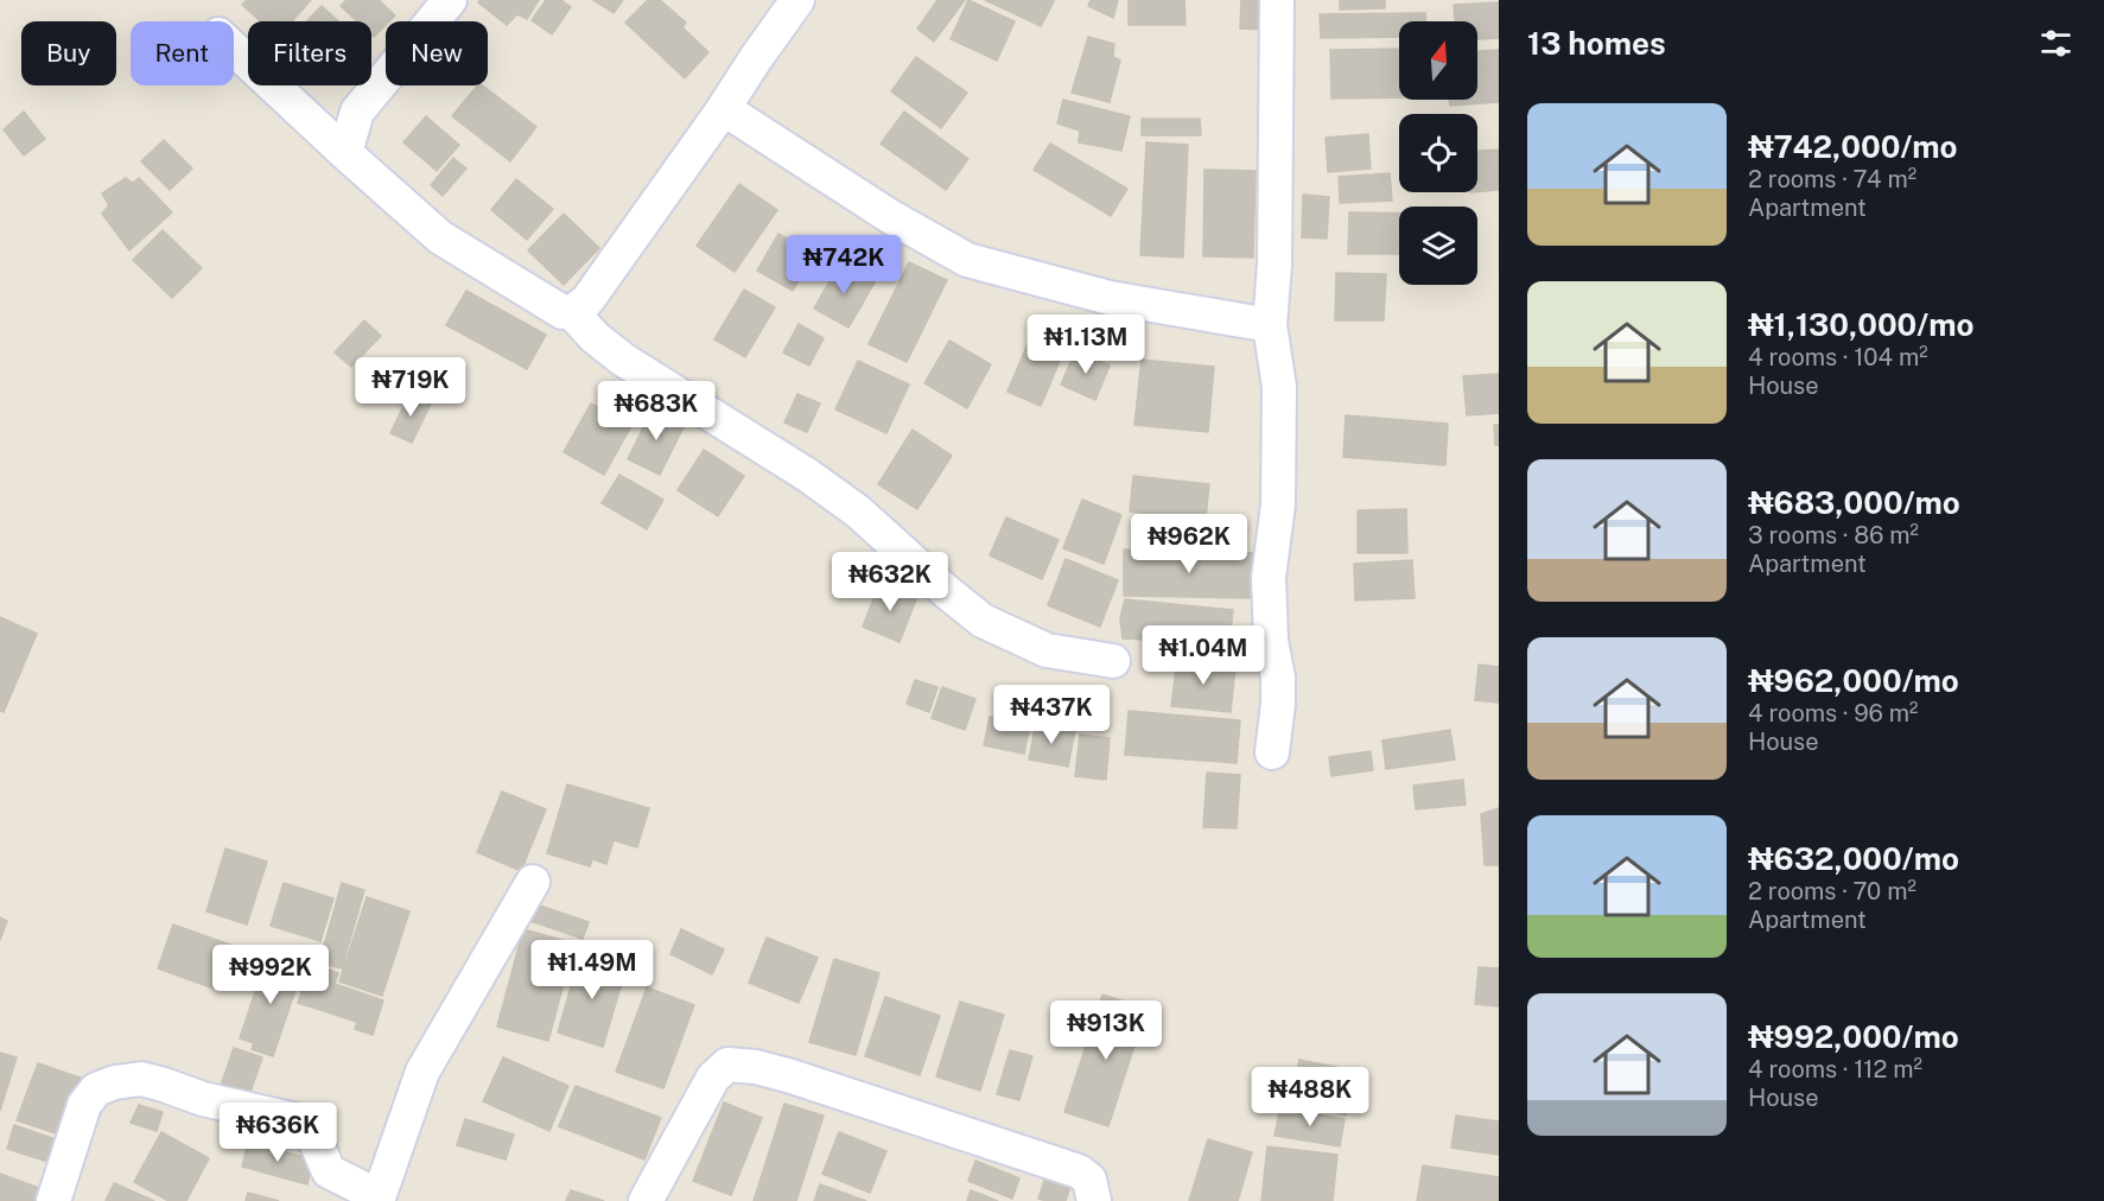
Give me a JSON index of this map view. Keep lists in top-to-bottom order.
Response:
{
  "north": "top",
  "page": {
    "heading": "13 homes",
    "chip": [
      "Buy",
      "Rent",
      "Filters",
      "New"
    ],
    "list": [
      {
        "name": "₦742,000/mo",
        "note": "2 rooms · 74 m² · Apartment"
      },
      {
        "name": "₦1,130,000/mo",
        "note": "4 rooms · 104 m² · House"
      },
      {
        "name": "₦683,000/mo",
        "note": "3 rooms · 86 m² · Apartment"
      },
      {
        "name": "₦962,000/mo",
        "note": "4 rooms · 96 m² · House"
      },
      {
        "name": "₦632,000/mo",
        "note": "2 rooms · 70 m² · Apartment"
      },
      {
        "name": "₦992,000/mo",
        "note": "4 rooms · 112 m² · House"
      }
    ],
    "price": [
      "₦742K",
      "₦1.13M",
      "₦719K",
      "₦683K",
      "₦962K",
      "₦632K",
      "₦1.04M",
      "₦437K",
      "₦1.49M",
      "₦992K",
      "₦913K",
      "₦488K",
      "₦636K"
    ]
  }
}
